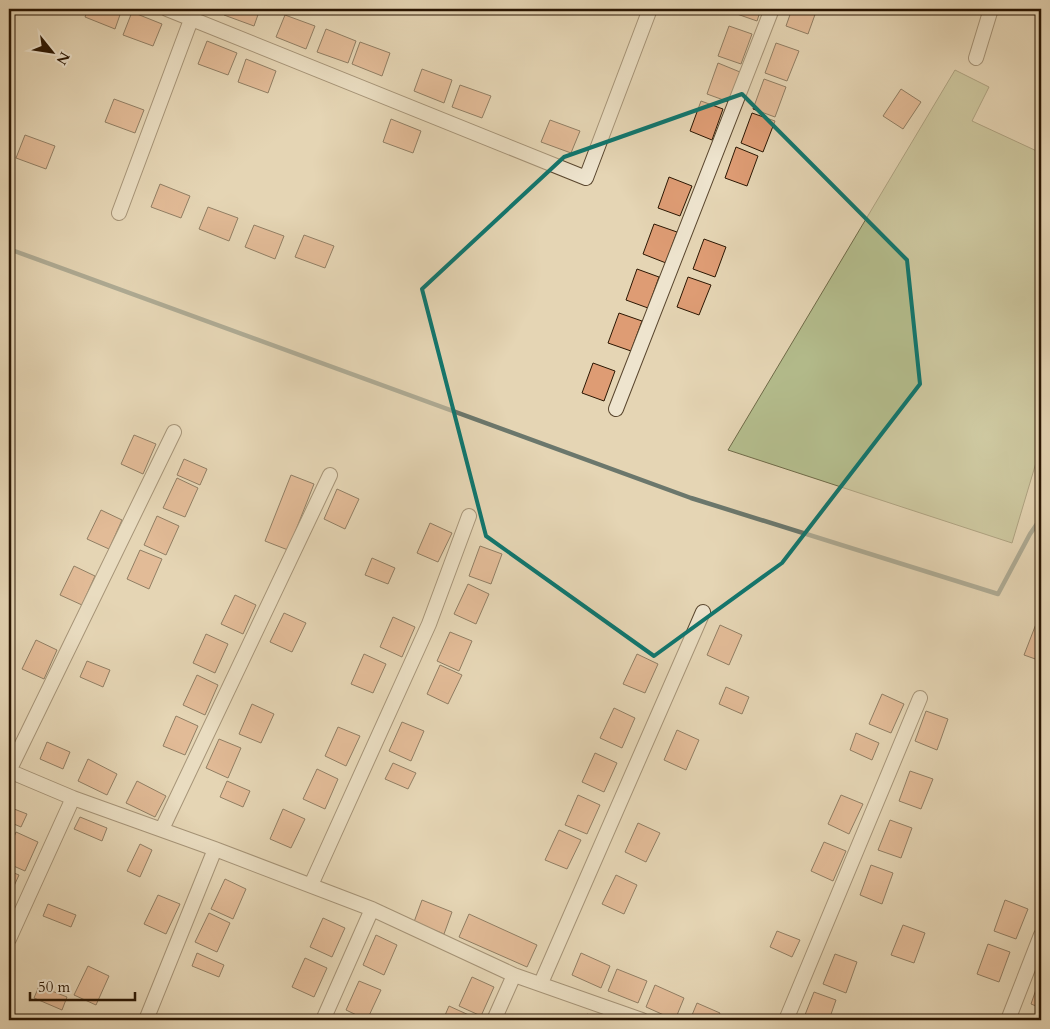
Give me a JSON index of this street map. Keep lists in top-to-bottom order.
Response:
{
  "scale_bar": "50 m",
  "north": "bottom right"
}
